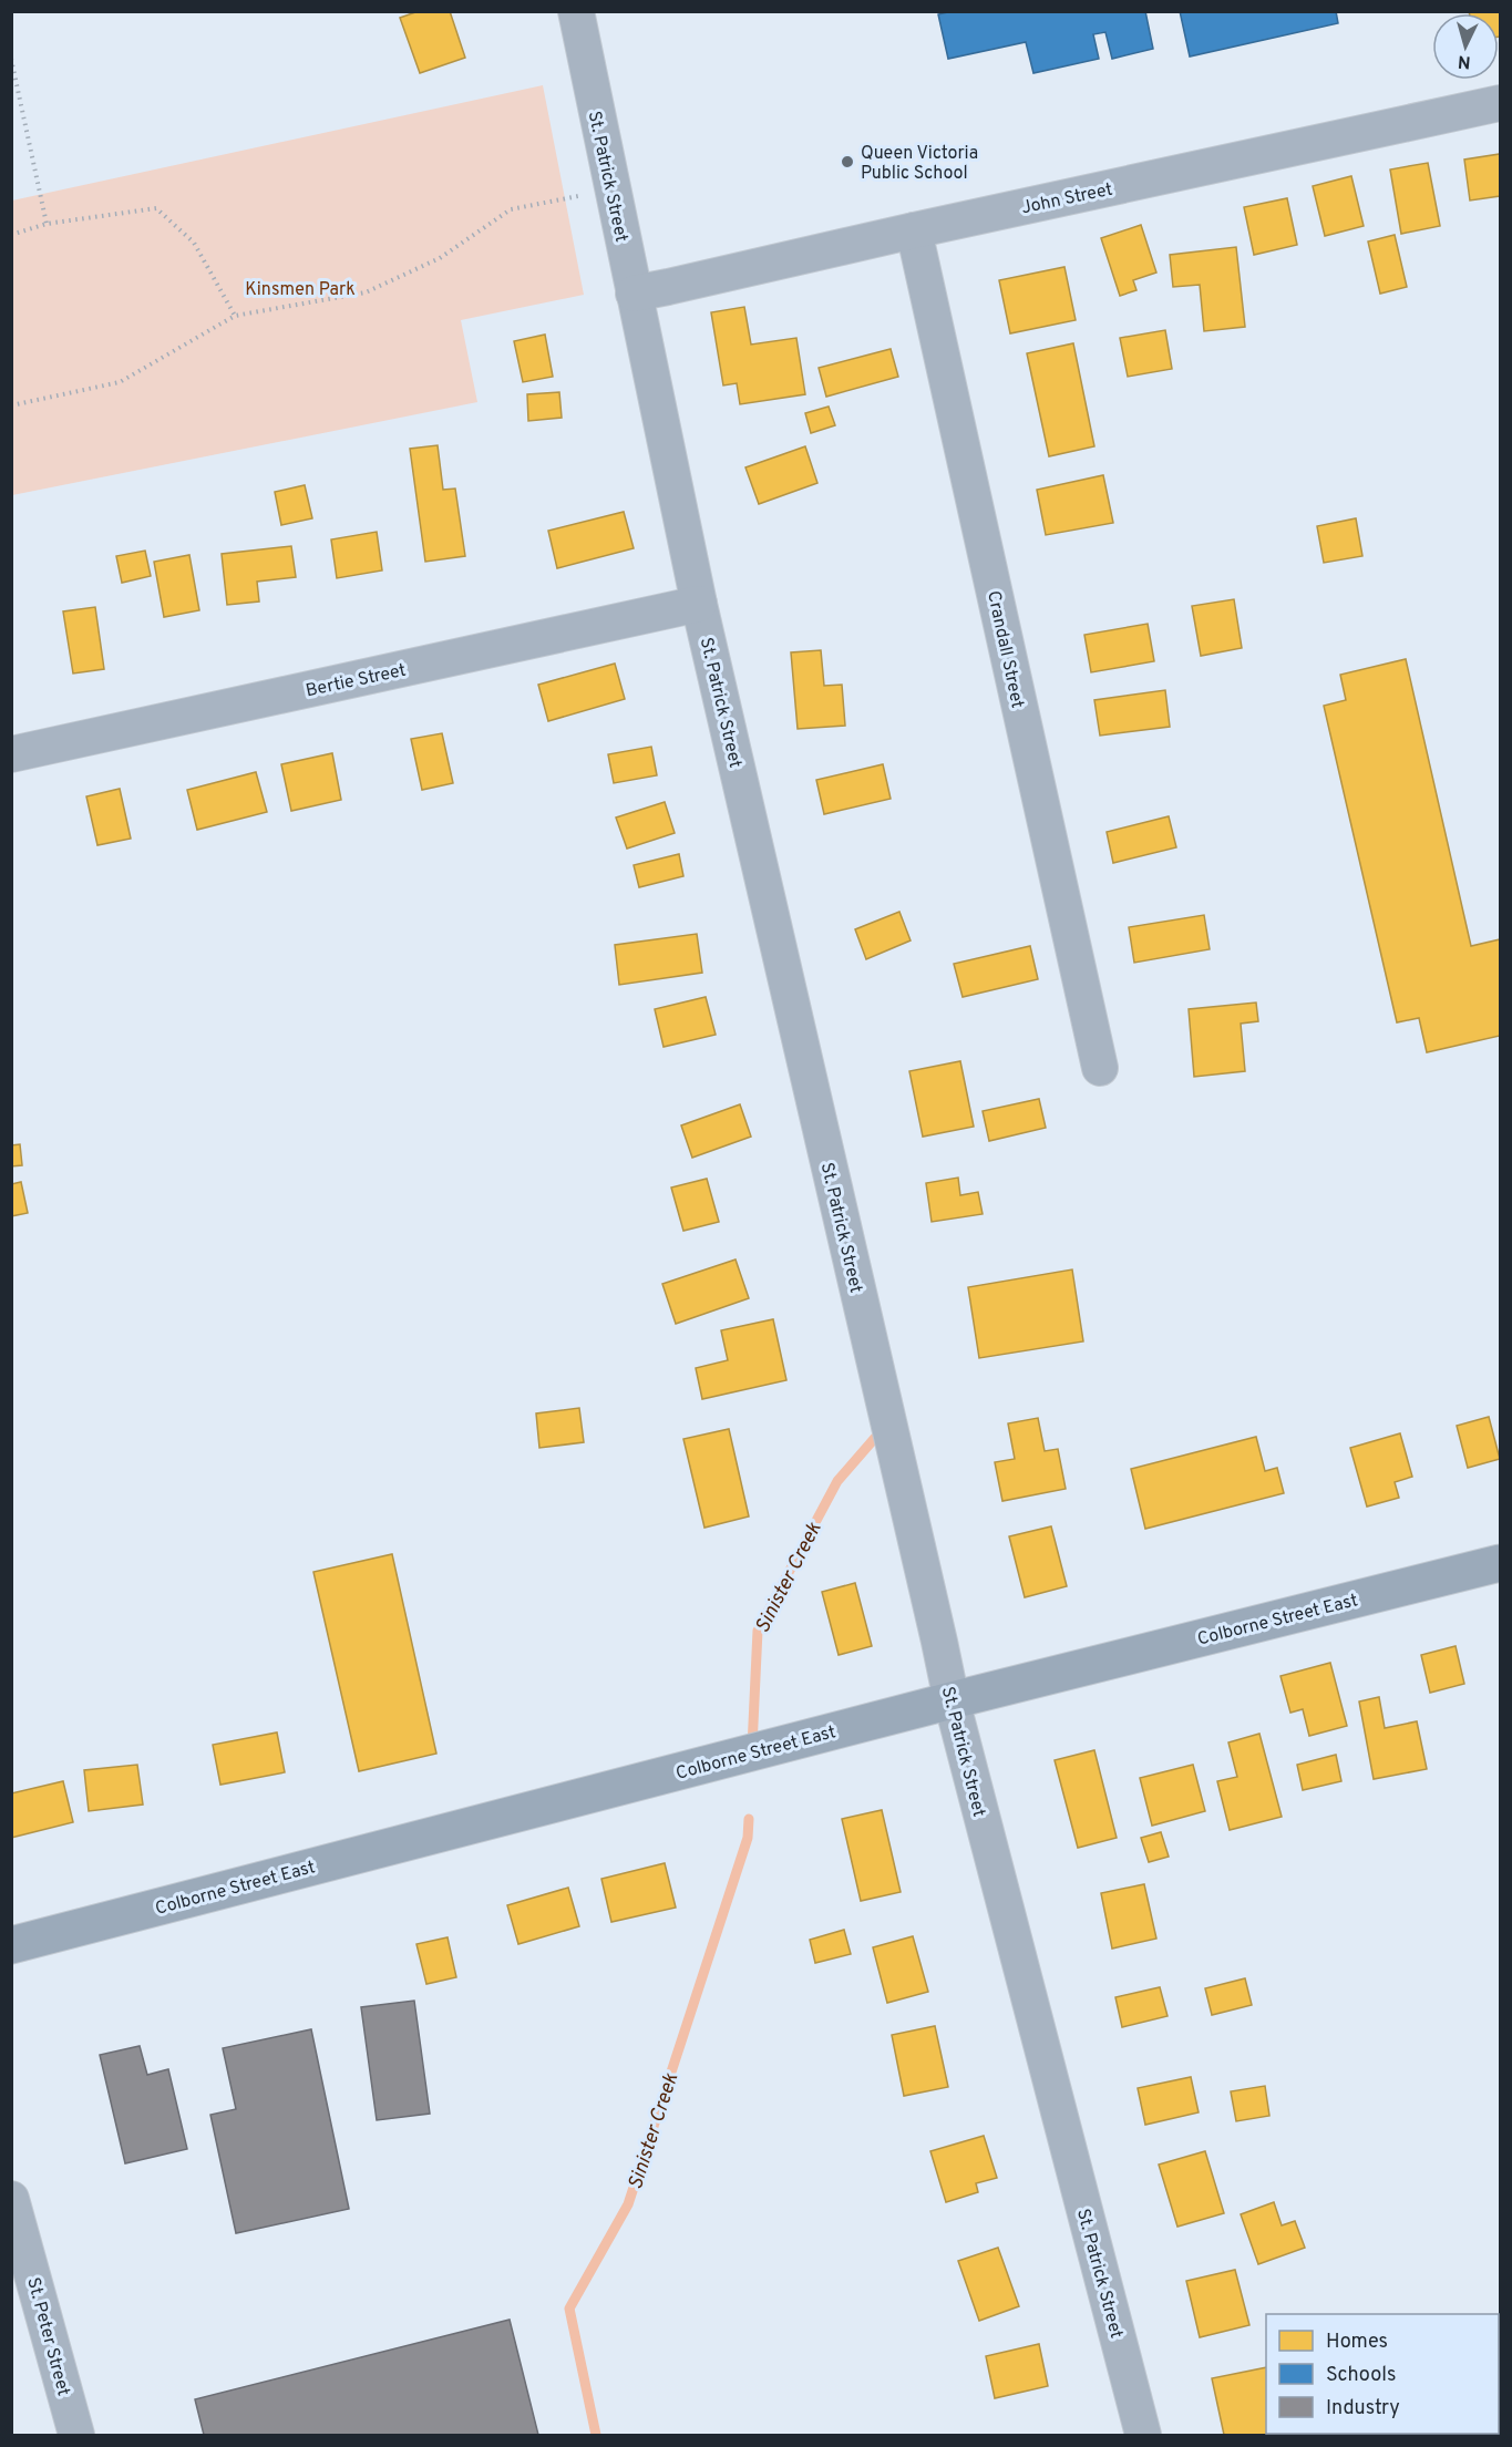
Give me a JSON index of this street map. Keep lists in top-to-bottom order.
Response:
{
  "streets": {
    "main road": ["Colborne Street East"],
    "street": [
      "St. Patrick Street",
      "John Street",
      "Crandall Street",
      "Bertie Street",
      "St. Peter Street"
    ]
  },
  "crossings": [
    ["St. Patrick Street", "John Street"],
    ["St. Patrick Street", "Bertie Street"],
    ["St. Patrick Street", "Colborne Street East"],
    ["John Street", "Crandall Street"]
  ],
  "water": ["Sinister Creek"],
  "parks": ["Kinsmen Park"],
  "places": ["Queen Victoria Public School"],
  "legend": ["Homes", "Schools", "Industry"],
  "north": "bottom"
}
